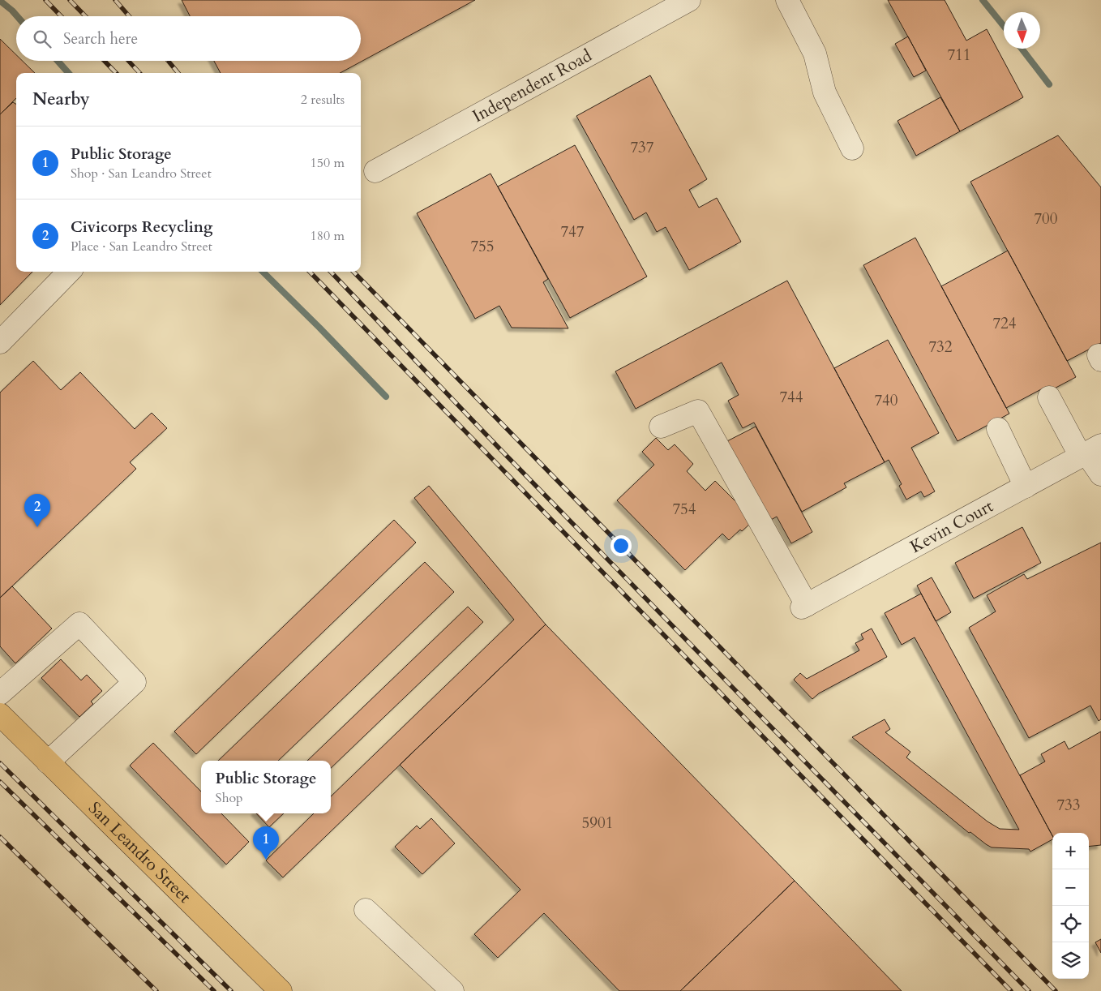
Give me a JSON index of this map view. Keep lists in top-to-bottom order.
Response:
{
  "streets": {
    "main road": ["San Leandro Street"],
    "street": ["Independent Road", "Kevin Court"]
  },
  "house_numbers": [
    "711",
    "737",
    "700",
    "747",
    "755",
    "724",
    "732",
    "744",
    "740",
    "754",
    "733",
    "5901"
  ],
  "north": "bottom",
  "page": {
    "search": "Search here",
    "heading": ["Nearby", "2 results"],
    "list": [
      {
        "mark": "1",
        "name": "Public Storage",
        "note": "Shop · San Leandro Street",
        "value": "150 m"
      },
      {
        "mark": "2",
        "name": "Civicorps Recycling",
        "note": "Place · San Leandro Street",
        "value": "180 m"
      }
    ],
    "pins": ["2", "1"],
    "popup": ["Public Storage", "Shop"],
    "map_buttons": ["+", "−"]
  }
}
